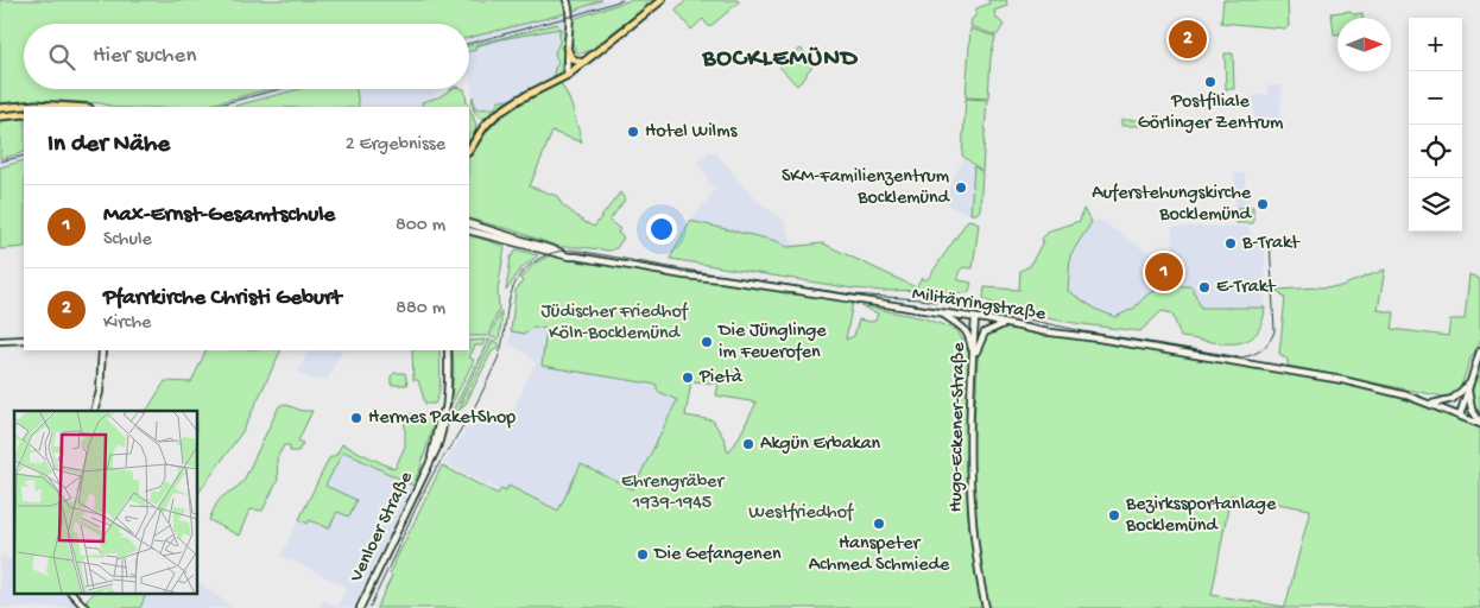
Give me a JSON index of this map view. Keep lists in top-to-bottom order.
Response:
{
  "streets": {
    "main road": ["Militärringstraße", "Hugo-Eckener-Straße", "Venloer Straße"]
  },
  "crossings": [
    ["Militärringstraße", "Hugo-Eckener-Straße"]
  ],
  "districts": ["BOCKLEMÜND"],
  "parks": ["Jüdischer Friedhof Köln-Bocklemünd", "Ehrengräber 1939-1945", "Westfriedhof"],
  "places": [
    "Postfiliale Görlinger Zentrum",
    "Hotel Wilms",
    "SKM-Familienzentrum Bocklemünd",
    "Auferstehungskirche Bocklemünd",
    "B-Trakt",
    "E-Trakt",
    "Die Jünglinge im Feuerofen",
    "Pietà",
    "Hermes PaketShop",
    "Akgün Erbakan",
    "Bezirkssportanlage Bocklemünd",
    "Hanspeter Achmed Schmiede",
    "Die Gefangenen"
  ],
  "north": "right",
  "page": {
    "map_buttons": ["+", "−"],
    "pins": ["2", "1"],
    "search": "Hier suchen",
    "heading": ["In der Nähe", "2 Ergebnisse"],
    "list": [
      {
        "mark": "1",
        "name": "Max-Ernst-Gesamtschule",
        "note": "Schule",
        "value": "800 m"
      },
      {
        "mark": "2",
        "name": "Pfarrkirche Christi Geburt",
        "note": "Kirche",
        "value": "880 m"
      }
    ]
  }
}
